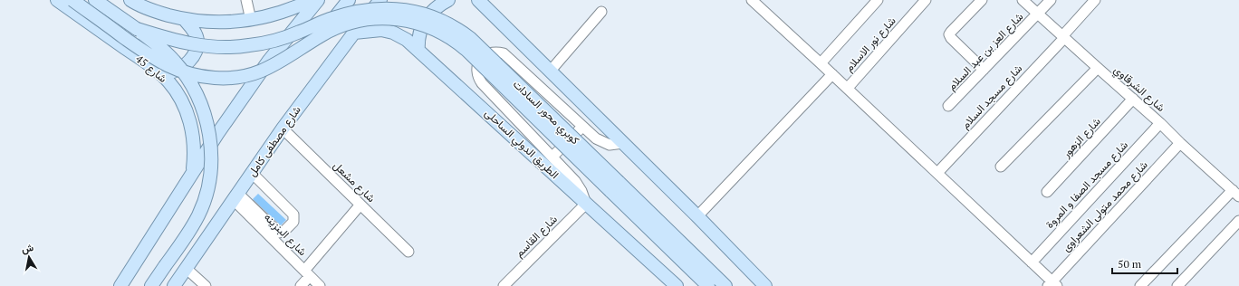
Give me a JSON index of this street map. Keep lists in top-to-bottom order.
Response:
{
  "streets": {
    "main road": [
      "شارع 45",
      "كوبري محور السادات",
      "شارع مصطفى كامل",
      "الطريق الدولي الساحلى"
    ],
    "street": [
      "شارع نور الاسلام",
      "شارع العز بن عبد السلام",
      "شارع الشرقاوي",
      "شارع مسجد السلام",
      "شارع الزهور",
      "شارع مشعل",
      "شارع مسجد الصفا و المروة",
      "شارع محمد متولى الشعراوى",
      "شارع البنزينه",
      "شارع القاسم"
    ]
  },
  "crossings": [
    ["شارع العز بن عبد السلام", "شارع الشرقاوي"],
    ["شارع الشرقاوي", "شارع مسجد السلام"],
    ["شارع الشرقاوي", "شارع الزهور"],
    ["شارع الشرقاوي", "شارع مسجد الصفا و المروة"],
    ["شارع الشرقاوي", "شارع محمد متولى الشعراوى"],
    ["شارع مصطفى كامل", "الطريق الدولي الساحلى"],
    ["شارع مصطفى كامل", "شارع مشعل"],
    ["شارع مصطفى كامل", "شارع البنزينه"],
    ["الطريق الدولي الساحلى", "شارع القاسم"]
  ],
  "scale_bar": "50 m",
  "north": "top"
}
